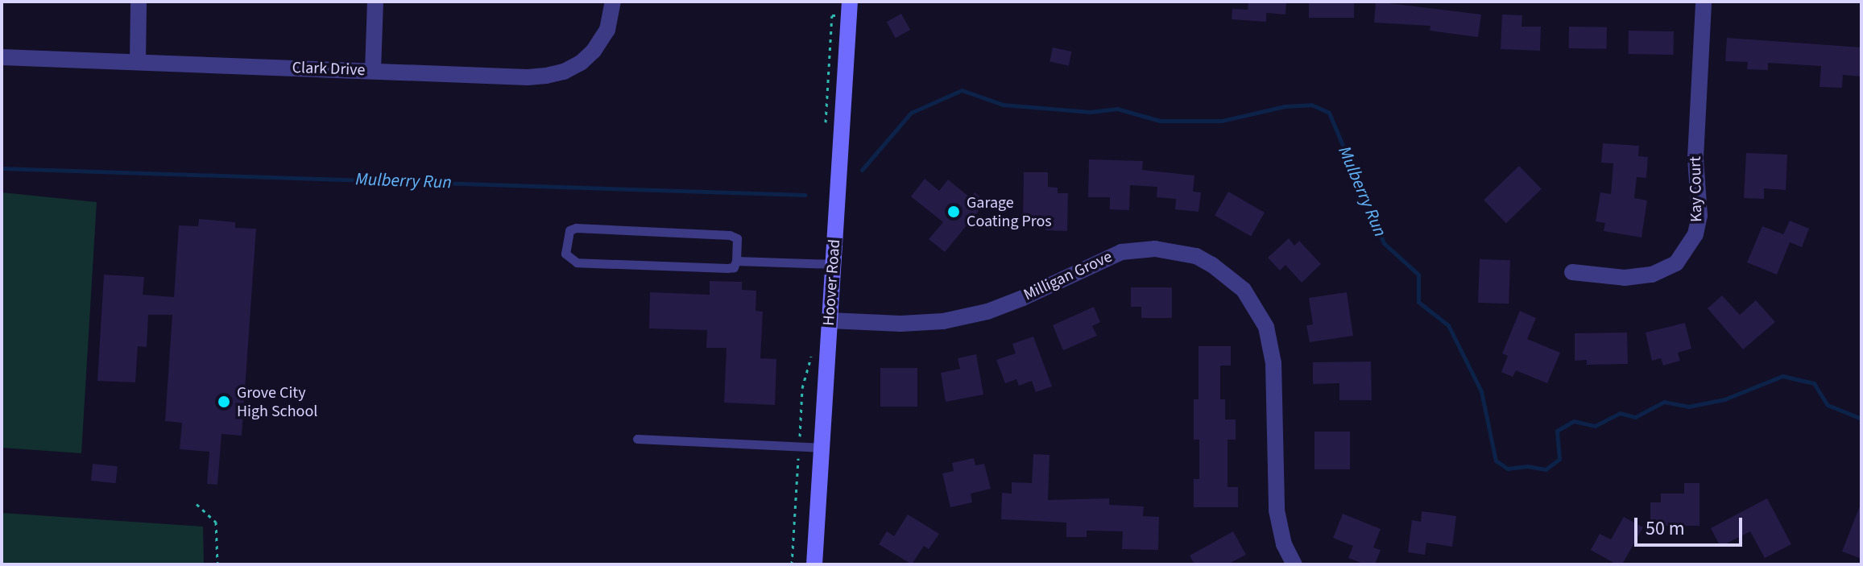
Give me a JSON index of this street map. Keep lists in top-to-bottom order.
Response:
{
  "streets": {
    "main road": ["Hoover Road"],
    "street": ["Clark Drive", "Kay Court", "Milligan Grove"]
  },
  "crossings": [
    ["Milligan Grove", "Hoover Road"]
  ],
  "water": ["Mulberry Run"],
  "places": ["Garage Coating Pros", "Grove City High School"],
  "scale_bar": "50 m"
}
